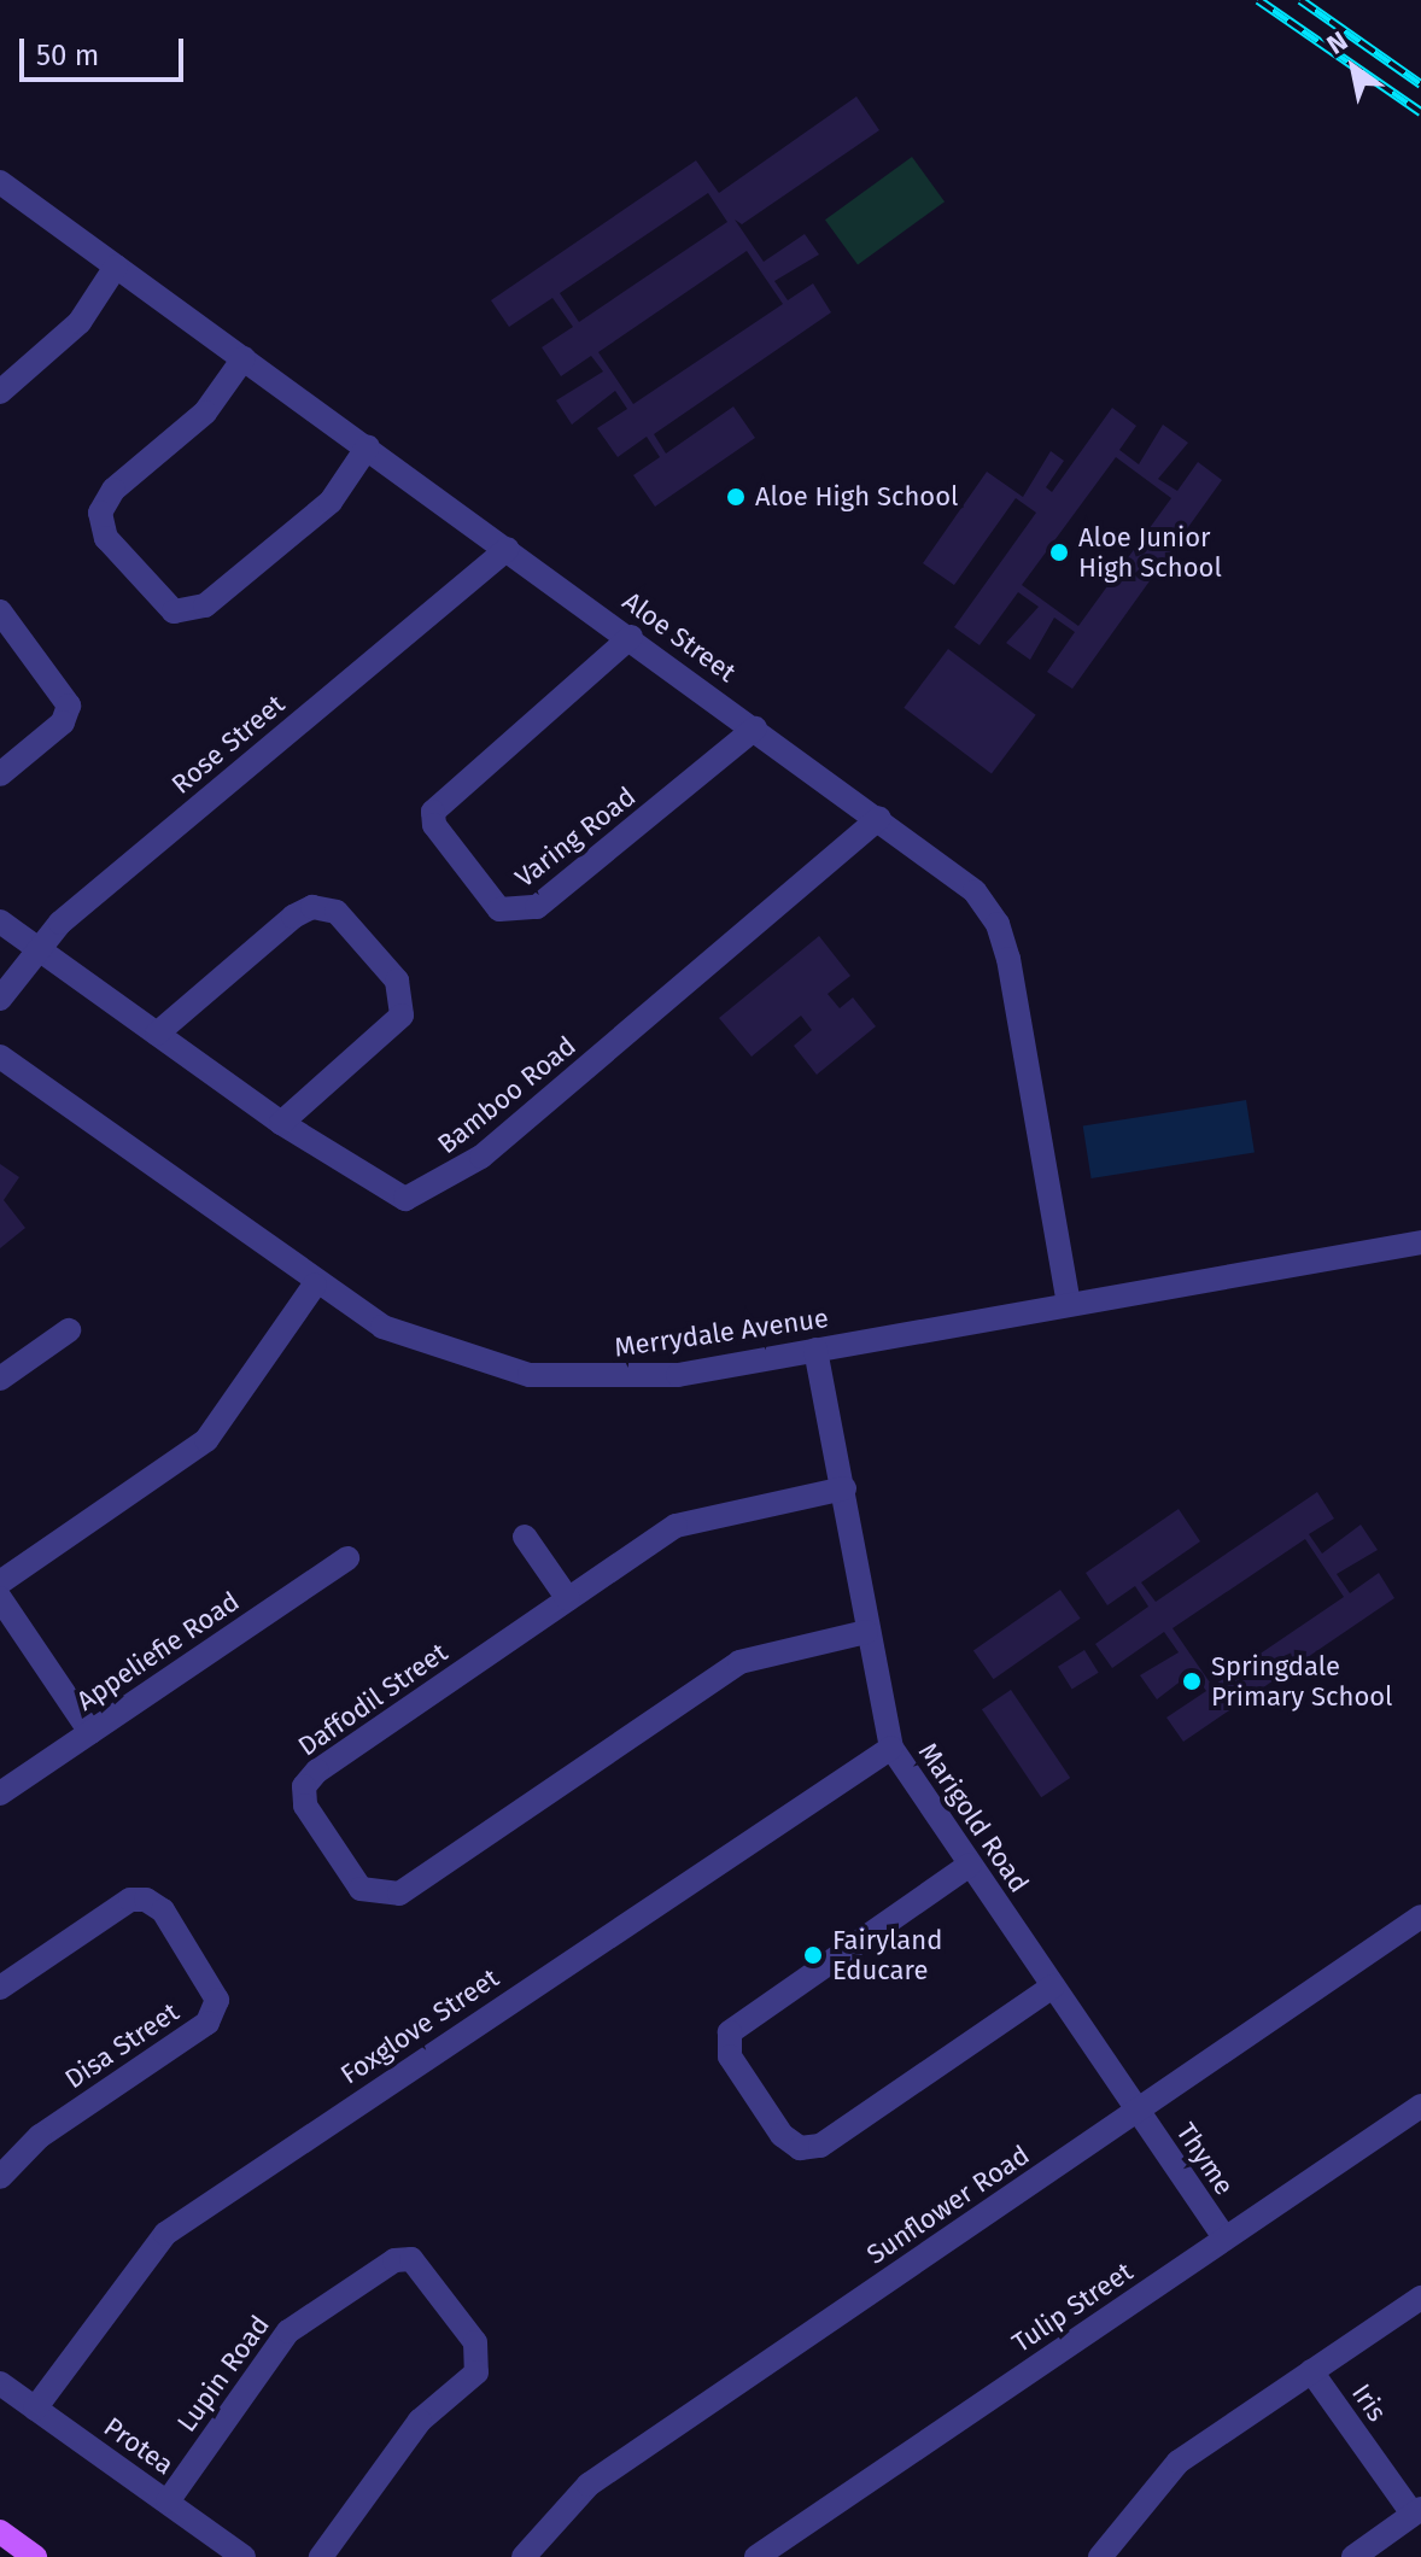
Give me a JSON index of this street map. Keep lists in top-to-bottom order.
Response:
{
  "streets": {
    "street": [
      "Aloe Street",
      "Rose Street",
      "Varing Road",
      "Bamboo Road",
      "Merrydale Avenue",
      "Appeliefie Road",
      "Daffodil Street",
      "Marigold Road",
      "Foxglove Street",
      "Disa Street",
      "Thyme",
      "Sunflower Road",
      "Tulip Street",
      "Lupin Road",
      "Iris",
      "Protea"
    ]
  },
  "crossings": [
    ["Aloe Street", "Rose Street"],
    ["Aloe Street", "Varing Road"],
    ["Aloe Street", "Bamboo Road"],
    ["Aloe Street", "Merrydale Avenue"],
    ["Rose Street", "Bamboo Road"],
    ["Merrydale Avenue", "Marigold Road"],
    ["Daffodil Street", "Marigold Road"],
    ["Marigold Road", "Foxglove Street"],
    ["Marigold Road", "Thyme"],
    ["Marigold Road", "Sunflower Road"],
    ["Foxglove Street", "Protea"],
    ["Thyme", "Sunflower Road"],
    ["Thyme", "Tulip Street"],
    ["Lupin Road", "Protea"]
  ],
  "places": [
    "Aloe High School",
    "Aloe Junior High School",
    "Springdale Primary School",
    "Fairyland Educare"
  ],
  "scale_bar": "50 m",
  "north": "top left"
}
